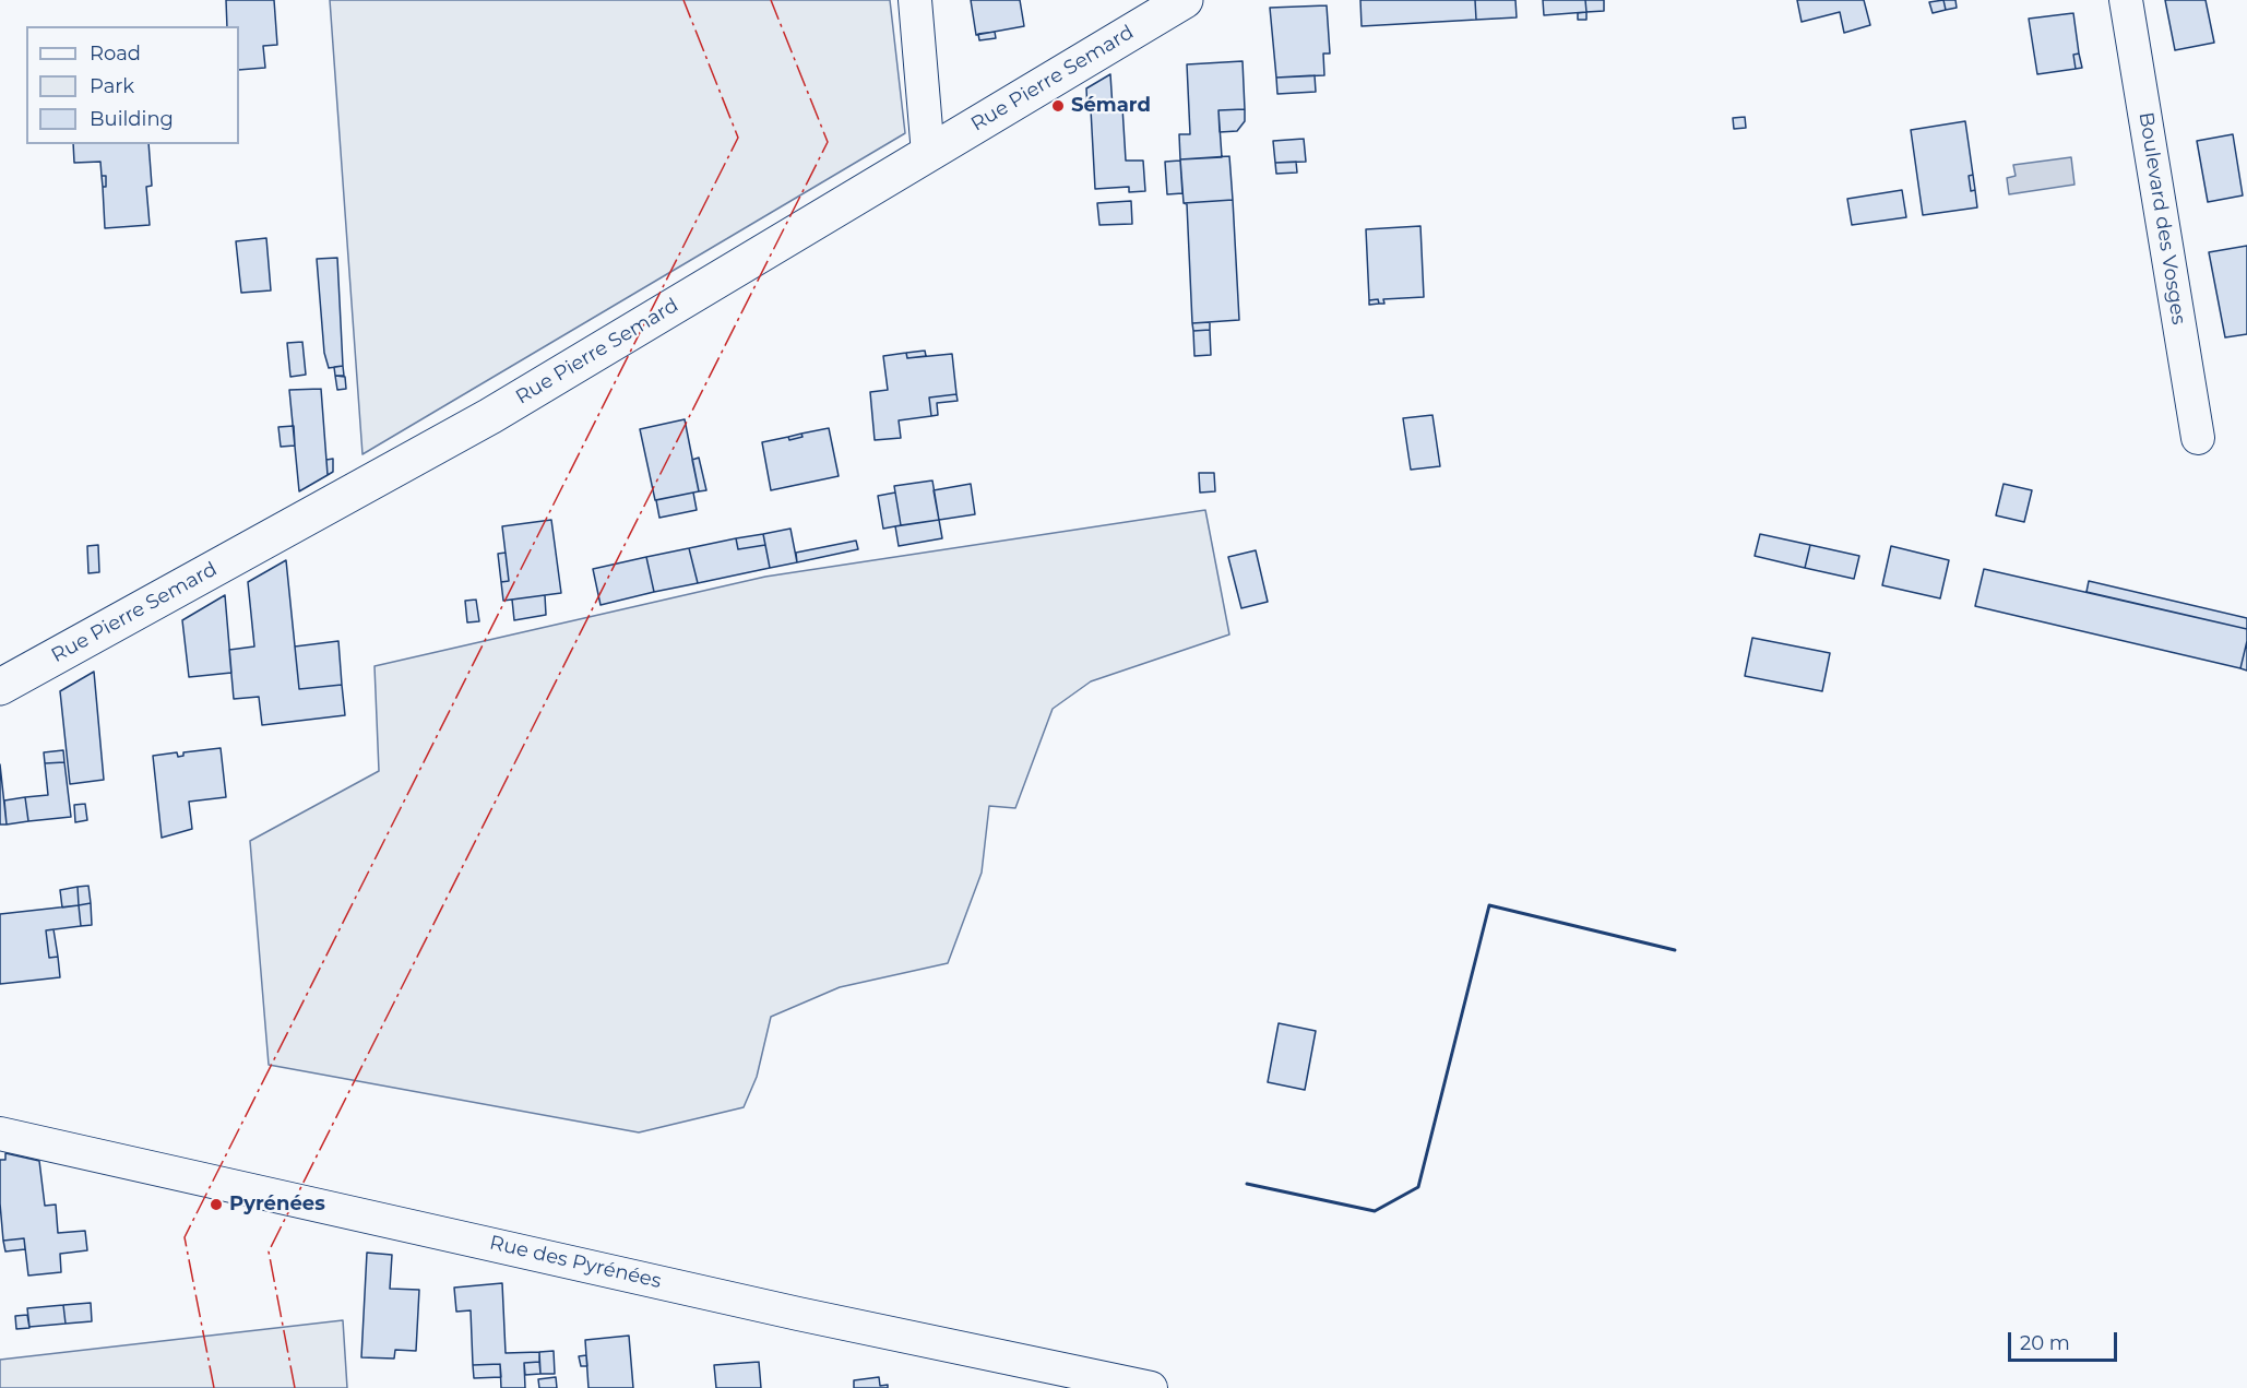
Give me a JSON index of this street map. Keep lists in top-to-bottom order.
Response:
{
  "streets": {
    "main road": ["Rue Pierre Semard"],
    "street": ["Boulevard des Vosges", "Rue des Pyrénées"]
  },
  "places": ["Sémard", "Pyrénées"],
  "legend": ["Road", "Park", "Building"],
  "scale_bar": "20 m"
}
